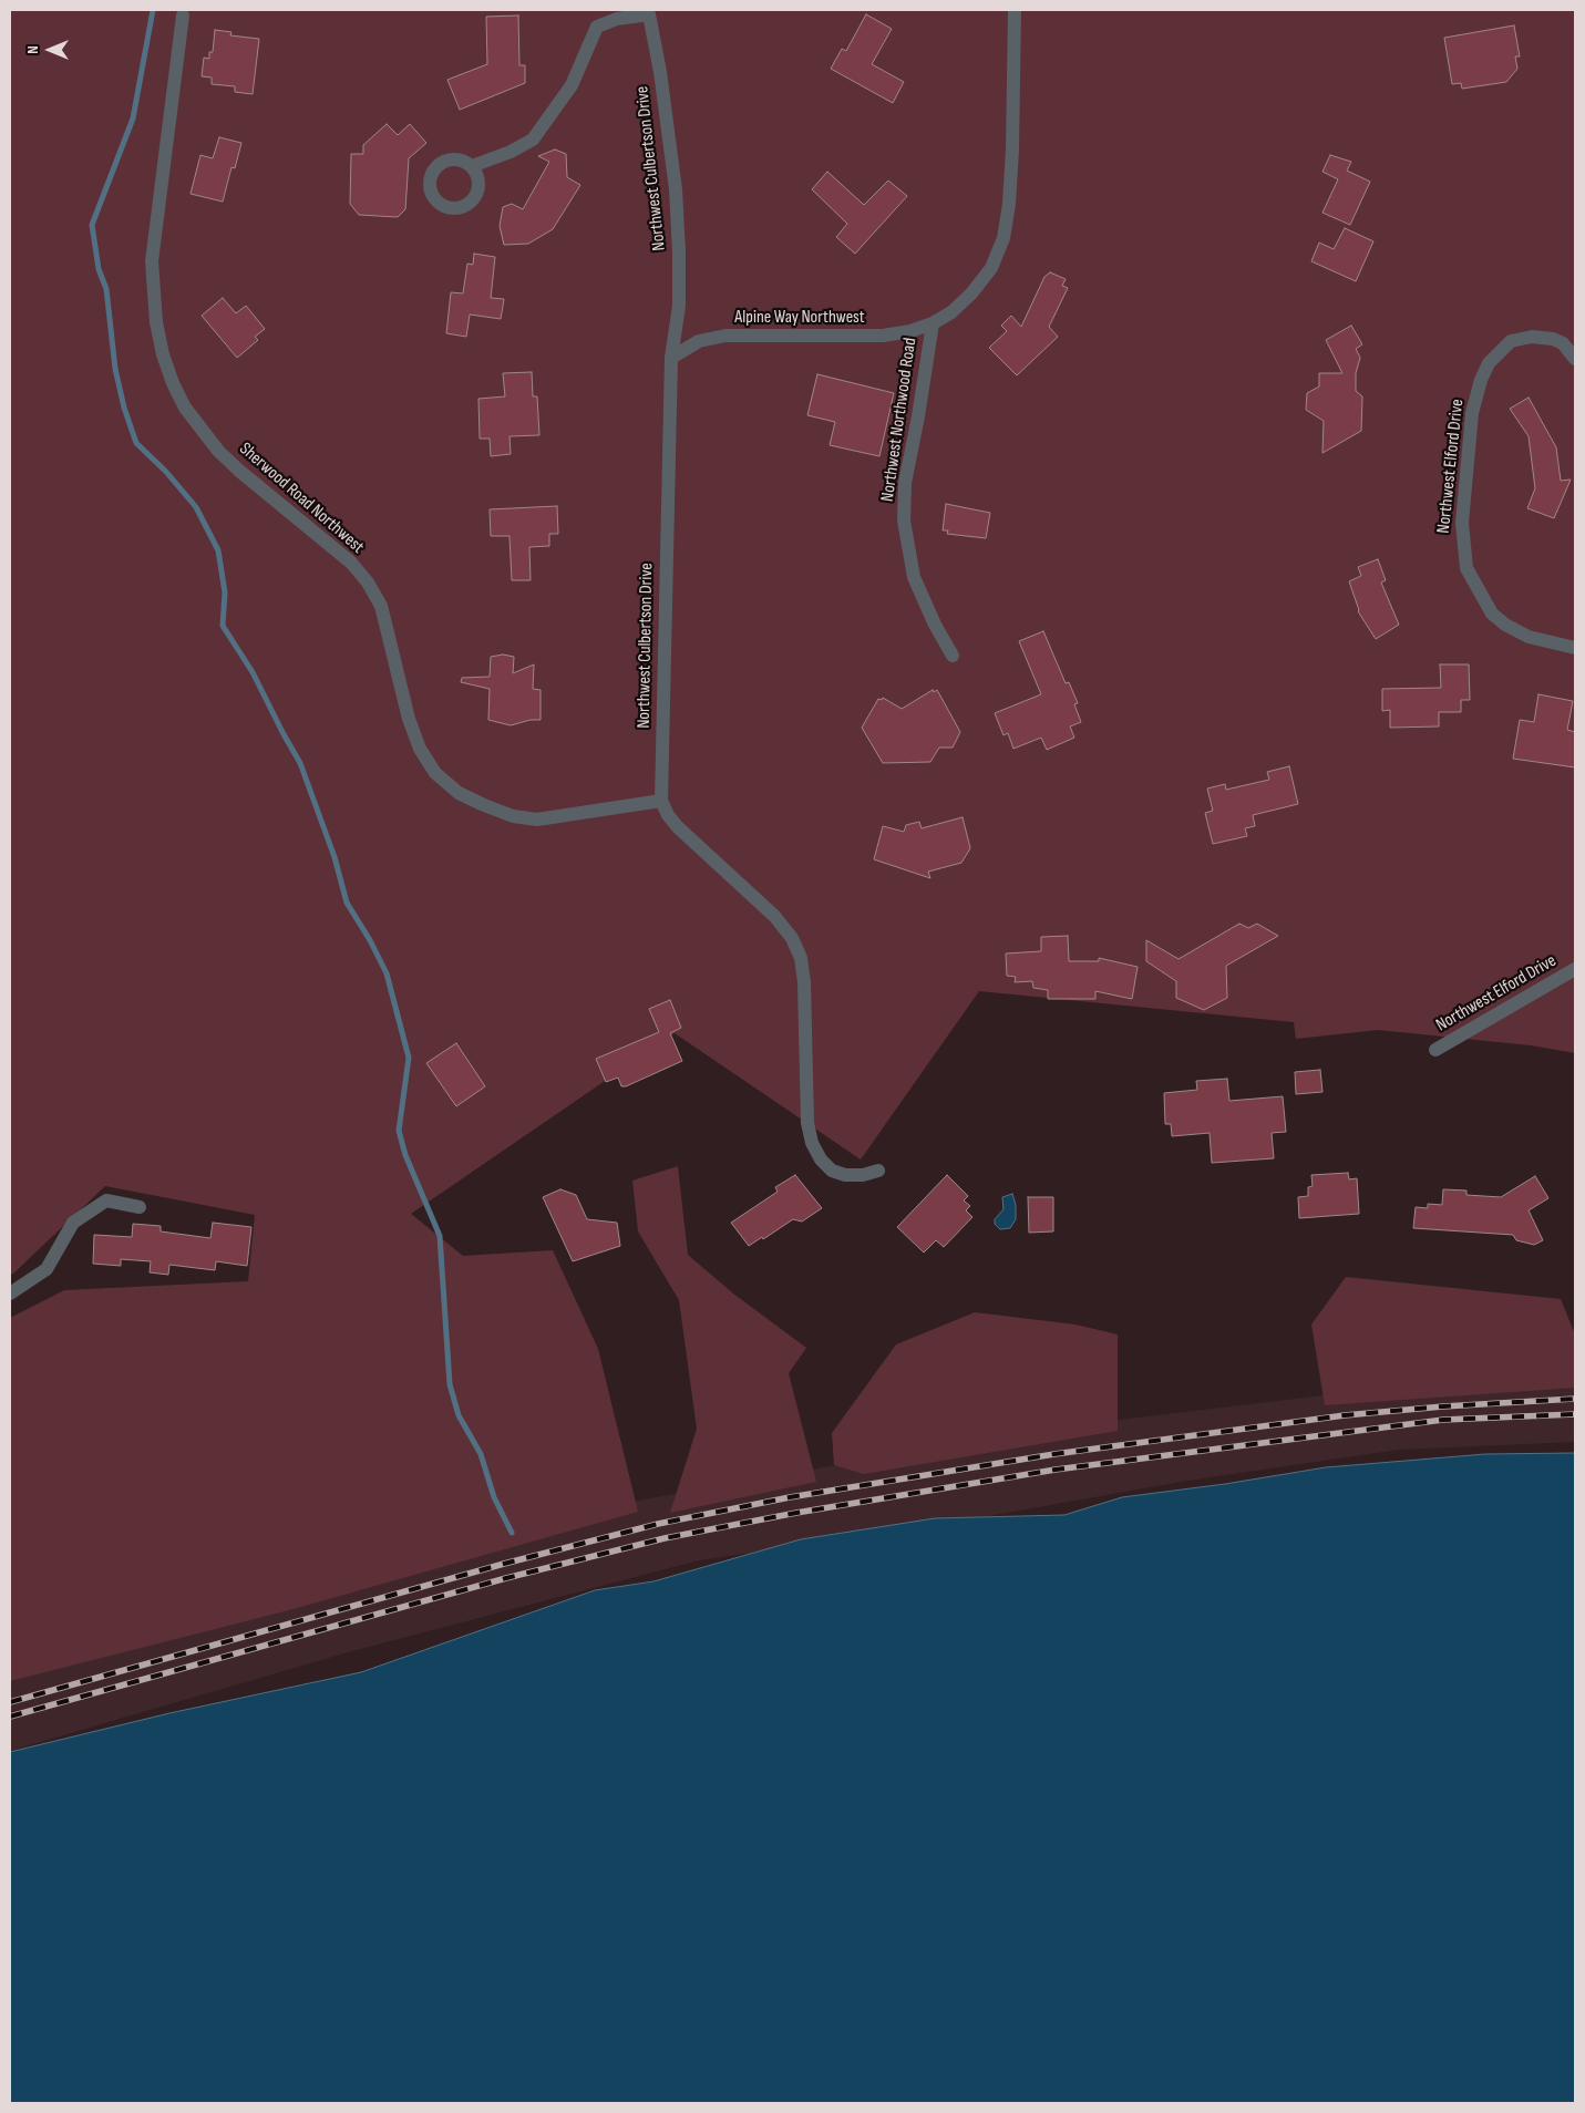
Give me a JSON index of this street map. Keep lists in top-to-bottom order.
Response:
{
  "streets": {
    "street": [
      "Northwest Culbertson Drive",
      "Alpine Way Northwest",
      "Northwest Northwood Road",
      "Northwest Elford Drive",
      "Sherwood Road Northwest"
    ]
  },
  "crossings": [
    ["Northwest Culbertson Drive", "Alpine Way Northwest"],
    ["Northwest Culbertson Drive", "Sherwood Road Northwest"],
    ["Alpine Way Northwest", "Northwest Northwood Road"]
  ],
  "north": "left"
}
